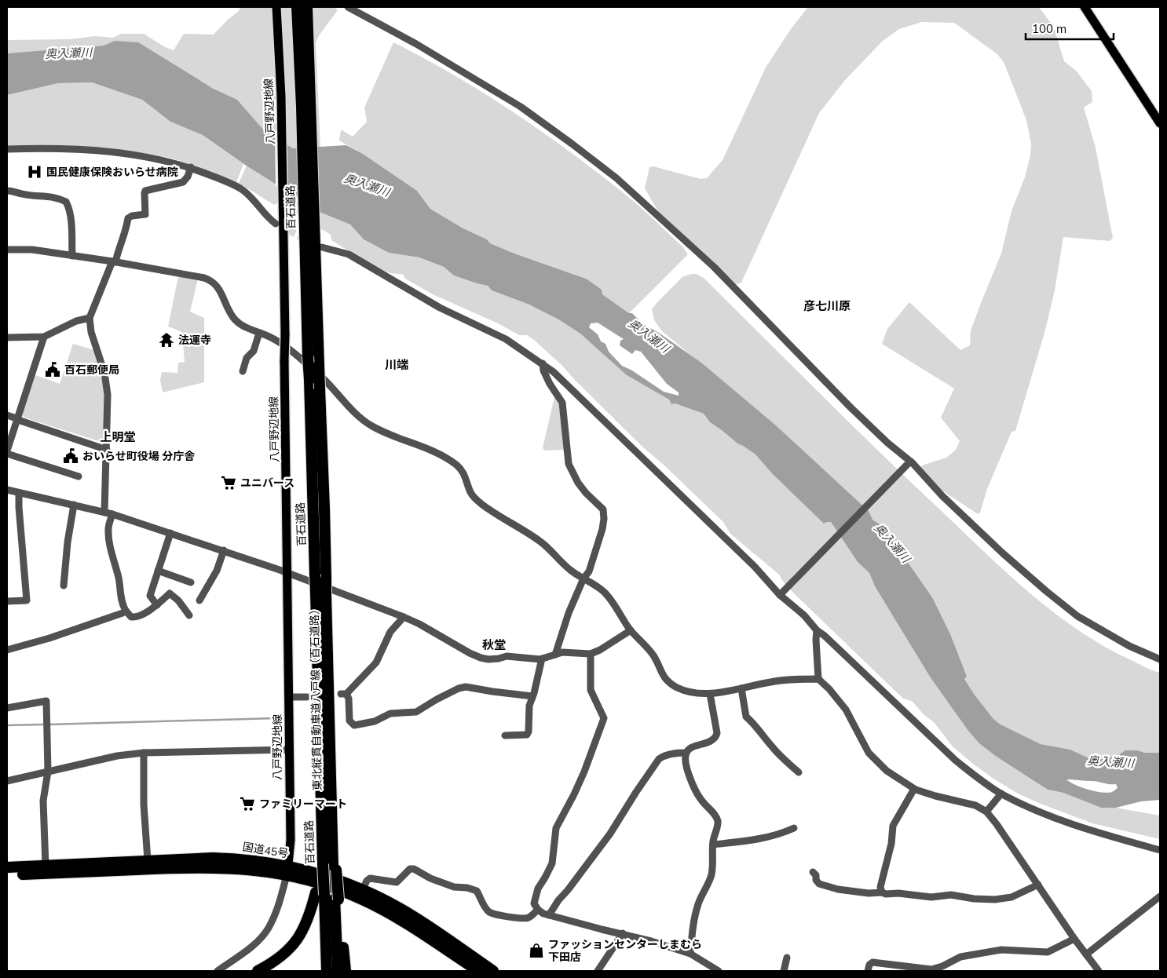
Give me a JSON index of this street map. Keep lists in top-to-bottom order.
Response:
{
  "streets": {
    "highway": ["百石道路", "東北縦貫自動車道八戸線（百石道路）", "国道45号"],
    "main road": ["八戸野辺地線"]
  },
  "crossings": [
    ["八戸野辺地線", "国道45号"],
    ["百石道路", "東北縦貫自動車道八戸線（百石道路）"]
  ],
  "districts": [
    "彦七川原",
    "川端",
    "上明堂",
    "秋堂"
  ],
  "water": ["奥入瀬川"],
  "places": {
    "hospital": ["国民健康保険おいらせ病院"],
    "temple": ["法運寺"],
    "public building": ["百石郵便局", "おいらせ町役場 分庁舎"],
    "supermarket": ["ユニバース", "ファミリーマート"],
    "shop": ["ファッションセンターしまむら 下田店"]
  },
  "scale_bar": "100 m"
}
